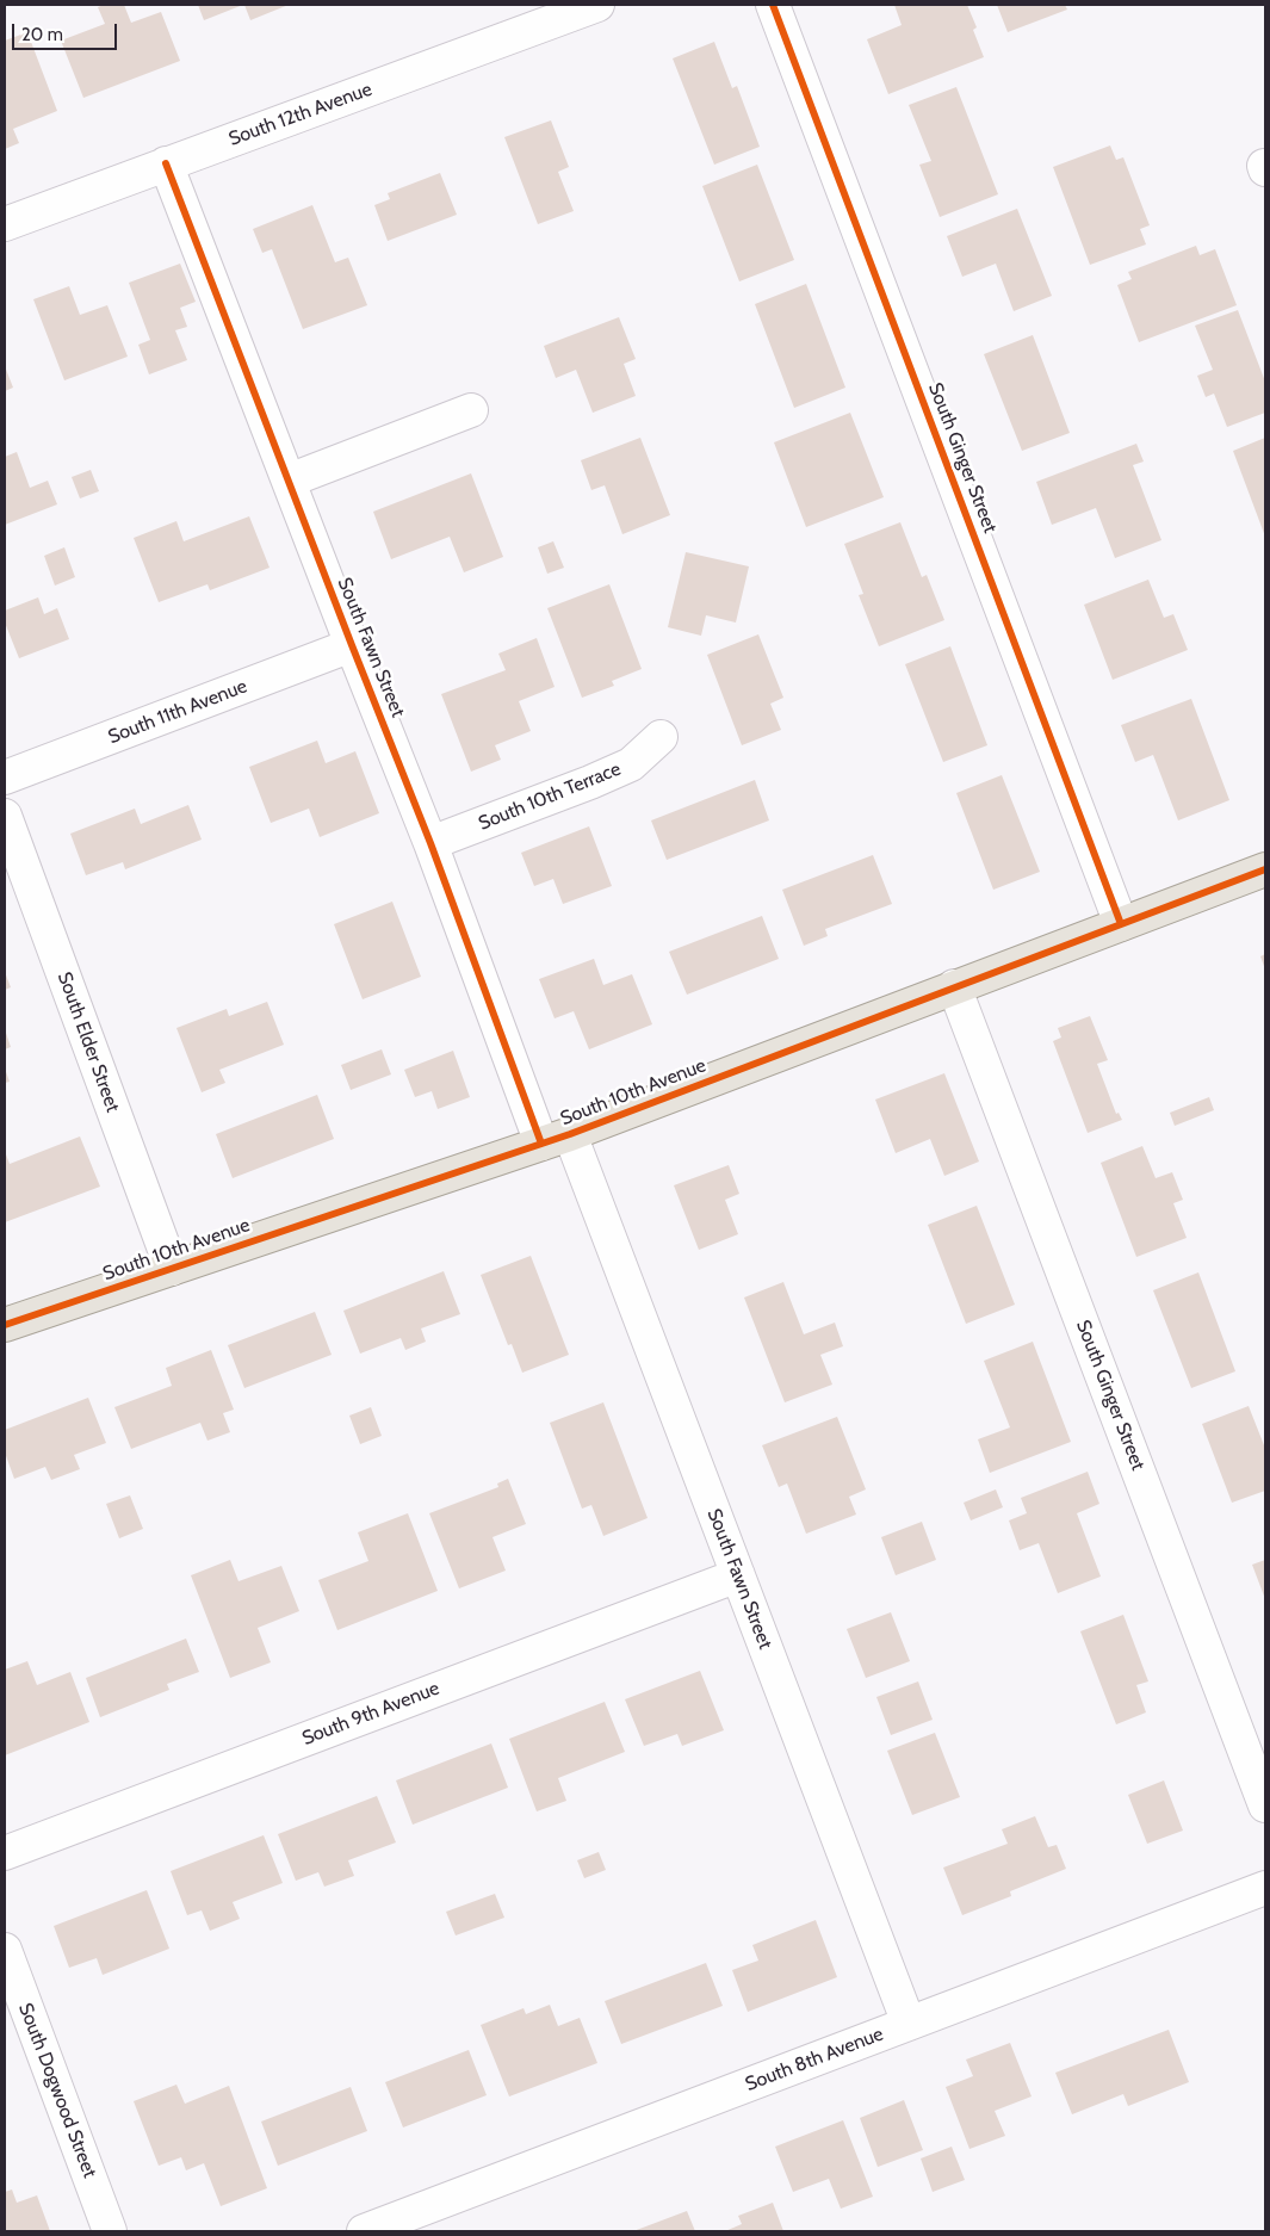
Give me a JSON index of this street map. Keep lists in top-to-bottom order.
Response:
{
  "streets": {
    "main road": ["South 10th Avenue"],
    "street": [
      "South 12th Avenue",
      "South Ginger Street",
      "South Fawn Street",
      "South 11th Avenue",
      "South 10th Terrace",
      "South Elder Street",
      "South 9th Avenue",
      "South 8th Avenue",
      "South Dogwood Street"
    ]
  },
  "crossings": [
    ["South 12th Avenue", "South Fawn Street"],
    ["South Ginger Street", "South 10th Avenue"],
    ["South Fawn Street", "South 11th Avenue"],
    ["South Fawn Street", "South 10th Terrace"],
    ["South Fawn Street", "South 10th Avenue"],
    ["South Fawn Street", "South 9th Avenue"],
    ["South Fawn Street", "South 8th Avenue"],
    ["South Elder Street", "South 10th Avenue"]
  ],
  "scale_bar": "20 m"
}
